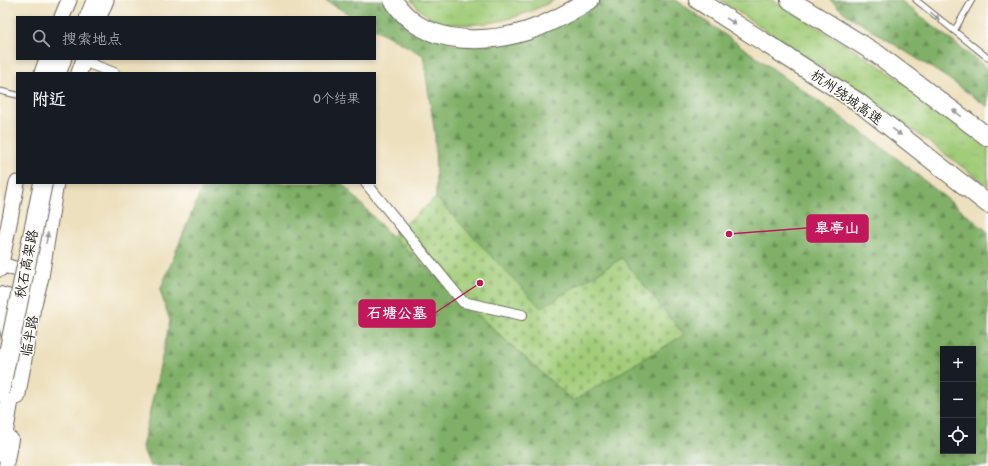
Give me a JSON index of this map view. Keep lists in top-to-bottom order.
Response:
{
  "streets": {
    "highway": ["杭州绕城高速", "秋石高架路"],
    "main road": ["临半路"]
  },
  "places": ["皋亭山", "石塘公墓"],
  "page": {
    "search": "搜索地点",
    "heading": ["附近", "0个结果"],
    "map_buttons": ["+", "−"]
  }
}
